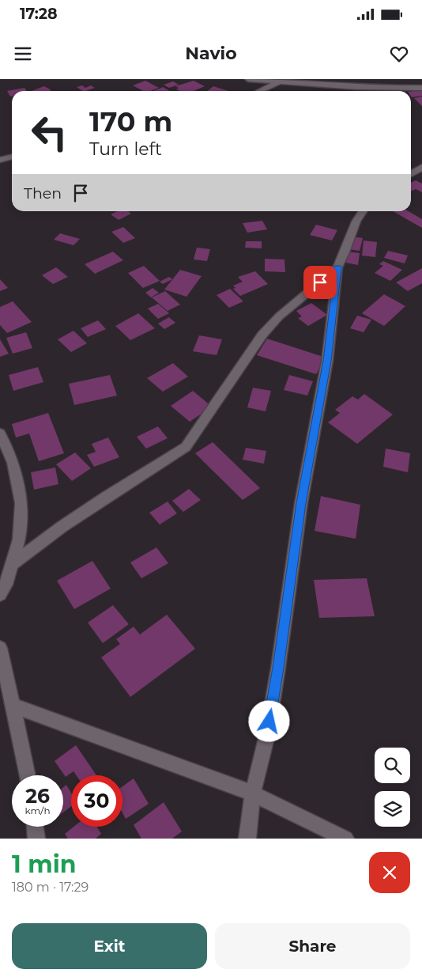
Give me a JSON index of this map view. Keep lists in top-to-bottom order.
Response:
{
  "page": {
    "status": "17:28",
    "header": "Navio",
    "turn": ["170 m", "Turn left"],
    "then": "Then",
    "speed": "26 km/h",
    "limit": "30",
    "heading": ["1 min", "180 m · 17:29"],
    "buttons": ["Exit", "Share"]
  }
}
